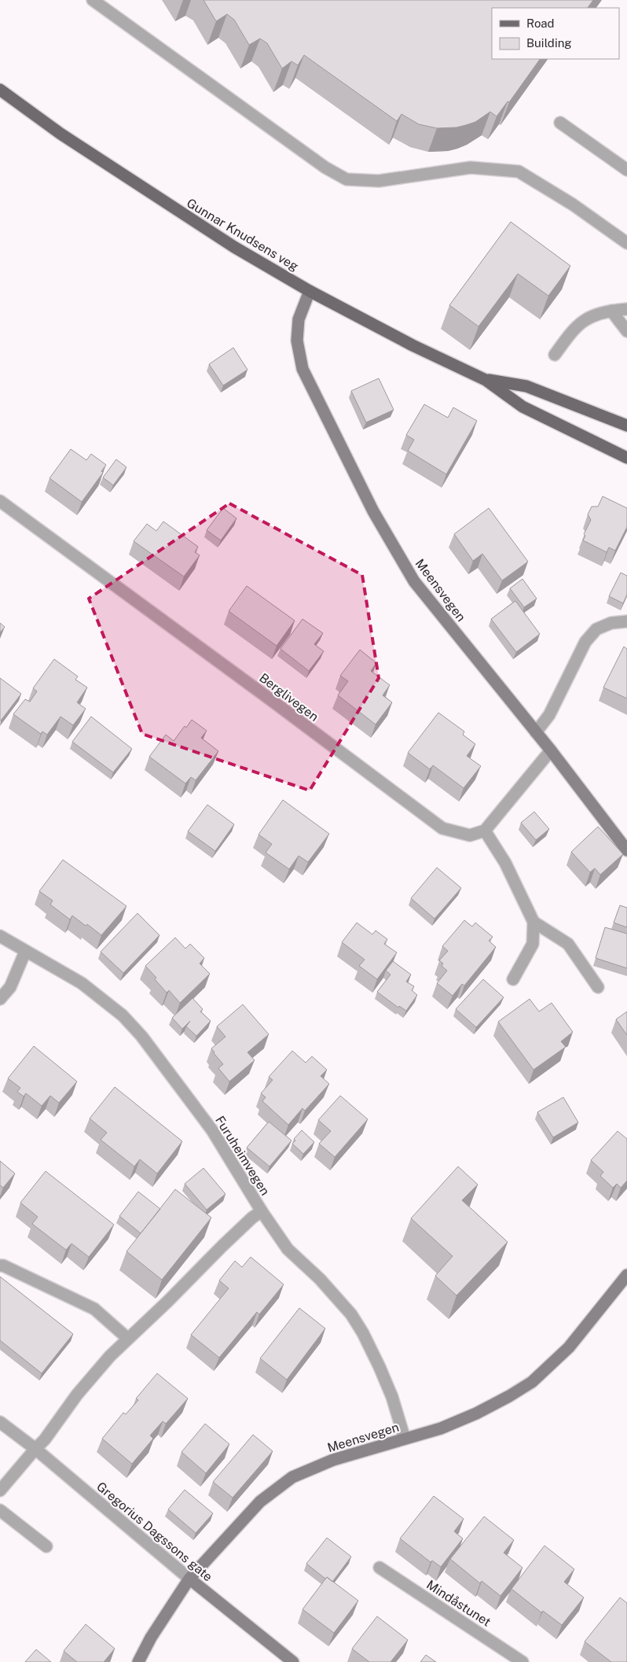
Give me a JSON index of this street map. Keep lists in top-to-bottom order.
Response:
{
  "streets": {
    "main road": ["Gunnar Knudsens veg"],
    "street": [
      "Meensvegen",
      "Berglivegen",
      "Furuheimvegen",
      "Gregorius Dagssons gate",
      "Mindåstunet"
    ]
  },
  "crossings": [
    ["Gunnar Knudsens veg", "Meensvegen"],
    ["Meensvegen", "Furuheimvegen"],
    ["Meensvegen", "Gregorius Dagssons gate"]
  ],
  "legend": ["Road", "Building"]
}
